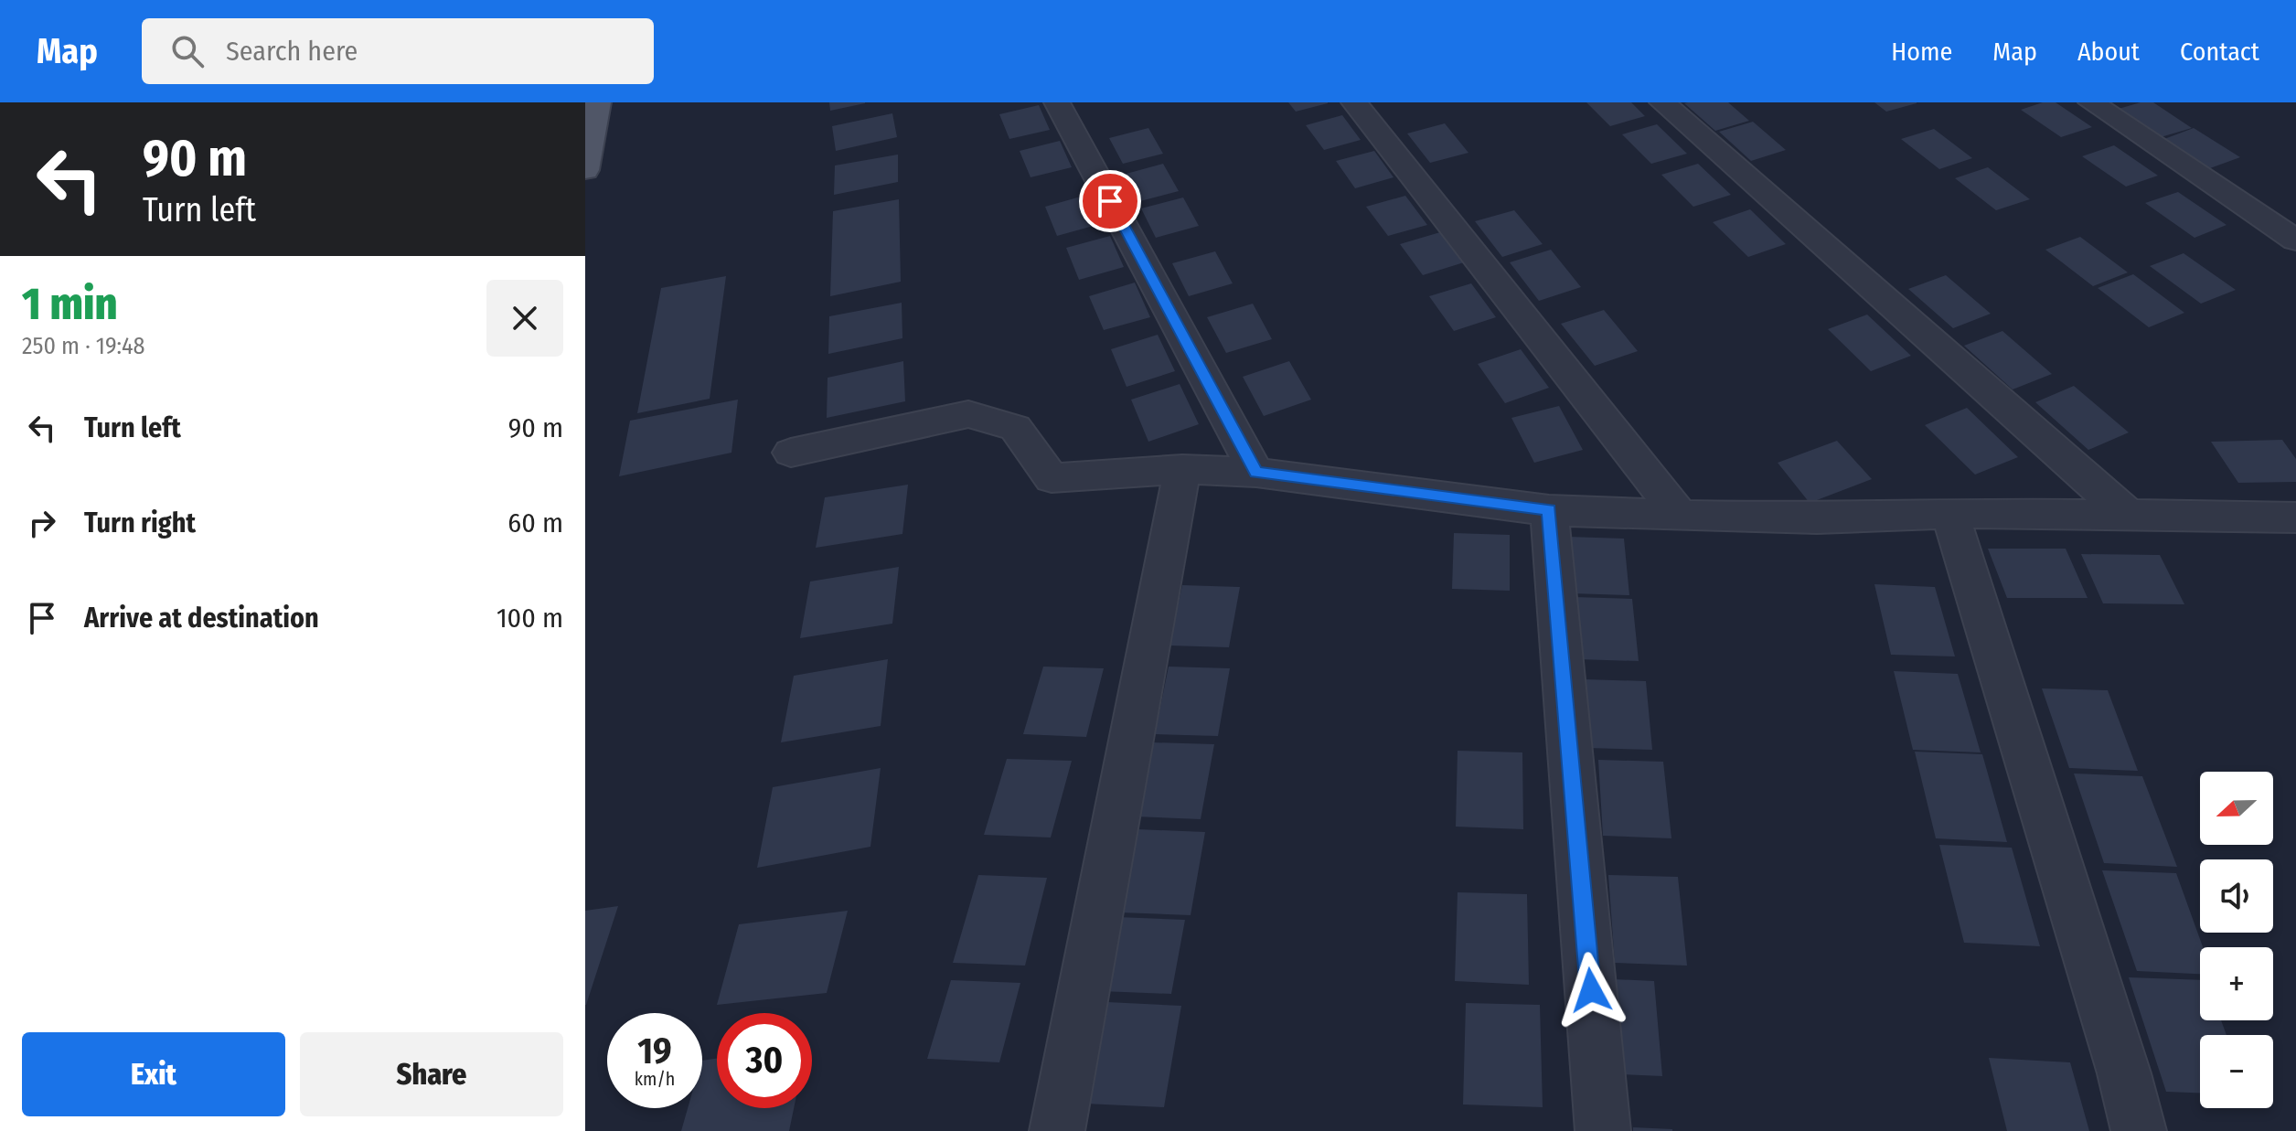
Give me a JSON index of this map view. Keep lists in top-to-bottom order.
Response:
{
  "north": "left",
  "page": {
    "header": "Map",
    "search": "Search here",
    "nav": [
      "Home",
      "Map",
      "About",
      "Contact"
    ],
    "turn": ["90 m", "Turn left"],
    "heading": ["1 min", "250 m · 19:48"],
    "list": [
      {
        "name": "Turn left",
        "value": "90 m"
      },
      {
        "name": "Turn right",
        "value": "60 m"
      },
      {
        "name": "Arrive at destination",
        "value": "100 m"
      }
    ],
    "map_buttons": ["+", "−"],
    "speed": "19 km/h",
    "limit": "30",
    "buttons": ["Exit", "Share"]
  }
}
